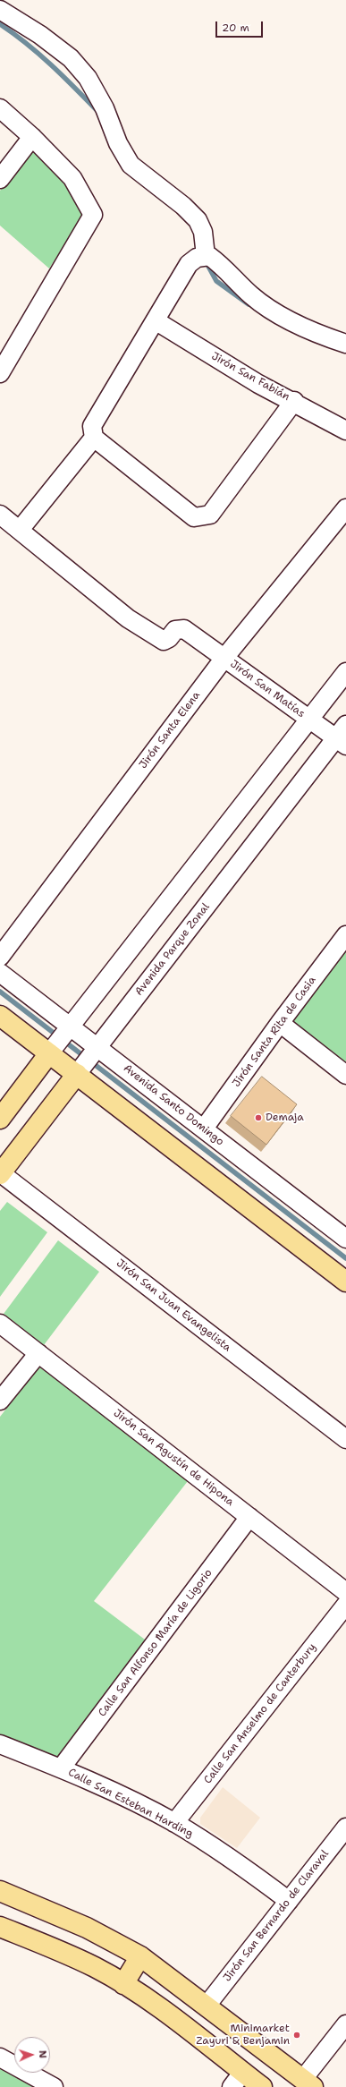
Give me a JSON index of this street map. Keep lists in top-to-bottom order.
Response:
{
  "streets": {
    "main road": ["Avenida Parque Zonal"],
    "street": [
      "Jirón San Fabián",
      "Jirón San Matías",
      "Jirón Santa Elena",
      "Jirón Santa Rita de Casia",
      "Avenida Santo Domingo",
      "Jirón San Juan Evangelista",
      "Jirón San Agustín de Hipona",
      "Calle San Alfonso María de Ligorio",
      "Calle San Anselmo de Canterbury",
      "Calle San Esteban Harding",
      "Jirón San Bernardo de Claraval"
    ]
  },
  "crossings": [
    ["Jirón San Matías", "Jirón Santa Elena"],
    ["Jirón San Matías", "Avenida Parque Zonal"],
    ["Avenida Parque Zonal", "Avenida Santo Domingo"],
    ["Avenida Parque Zonal", "Jirón San Juan Evangelista"],
    ["Jirón Santa Rita de Casia", "Avenida Santo Domingo"],
    ["Jirón San Agustín de Hipona", "Calle San Alfonso María de Ligorio"],
    ["Calle San Alfonso María de Ligorio", "Calle San Esteban Harding"],
    ["Calle San Anselmo de Canterbury", "Calle San Esteban Harding"],
    ["Calle San Esteban Harding", "Jirón San Bernardo de Claraval"]
  ],
  "places": ["Demaja", "Minimarket Zayuri & Benjamin"],
  "scale_bar": "20 m",
  "north": "right"
}
